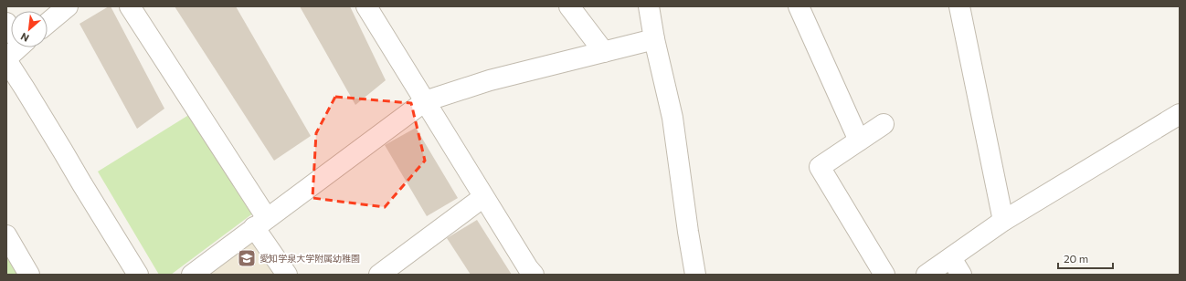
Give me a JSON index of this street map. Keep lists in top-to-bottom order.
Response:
{
  "places": {
    "school or university": ["愛知学泉大学附属幼稚園"]
  },
  "scale_bar": "20 m",
  "north": "bottom left"
}
